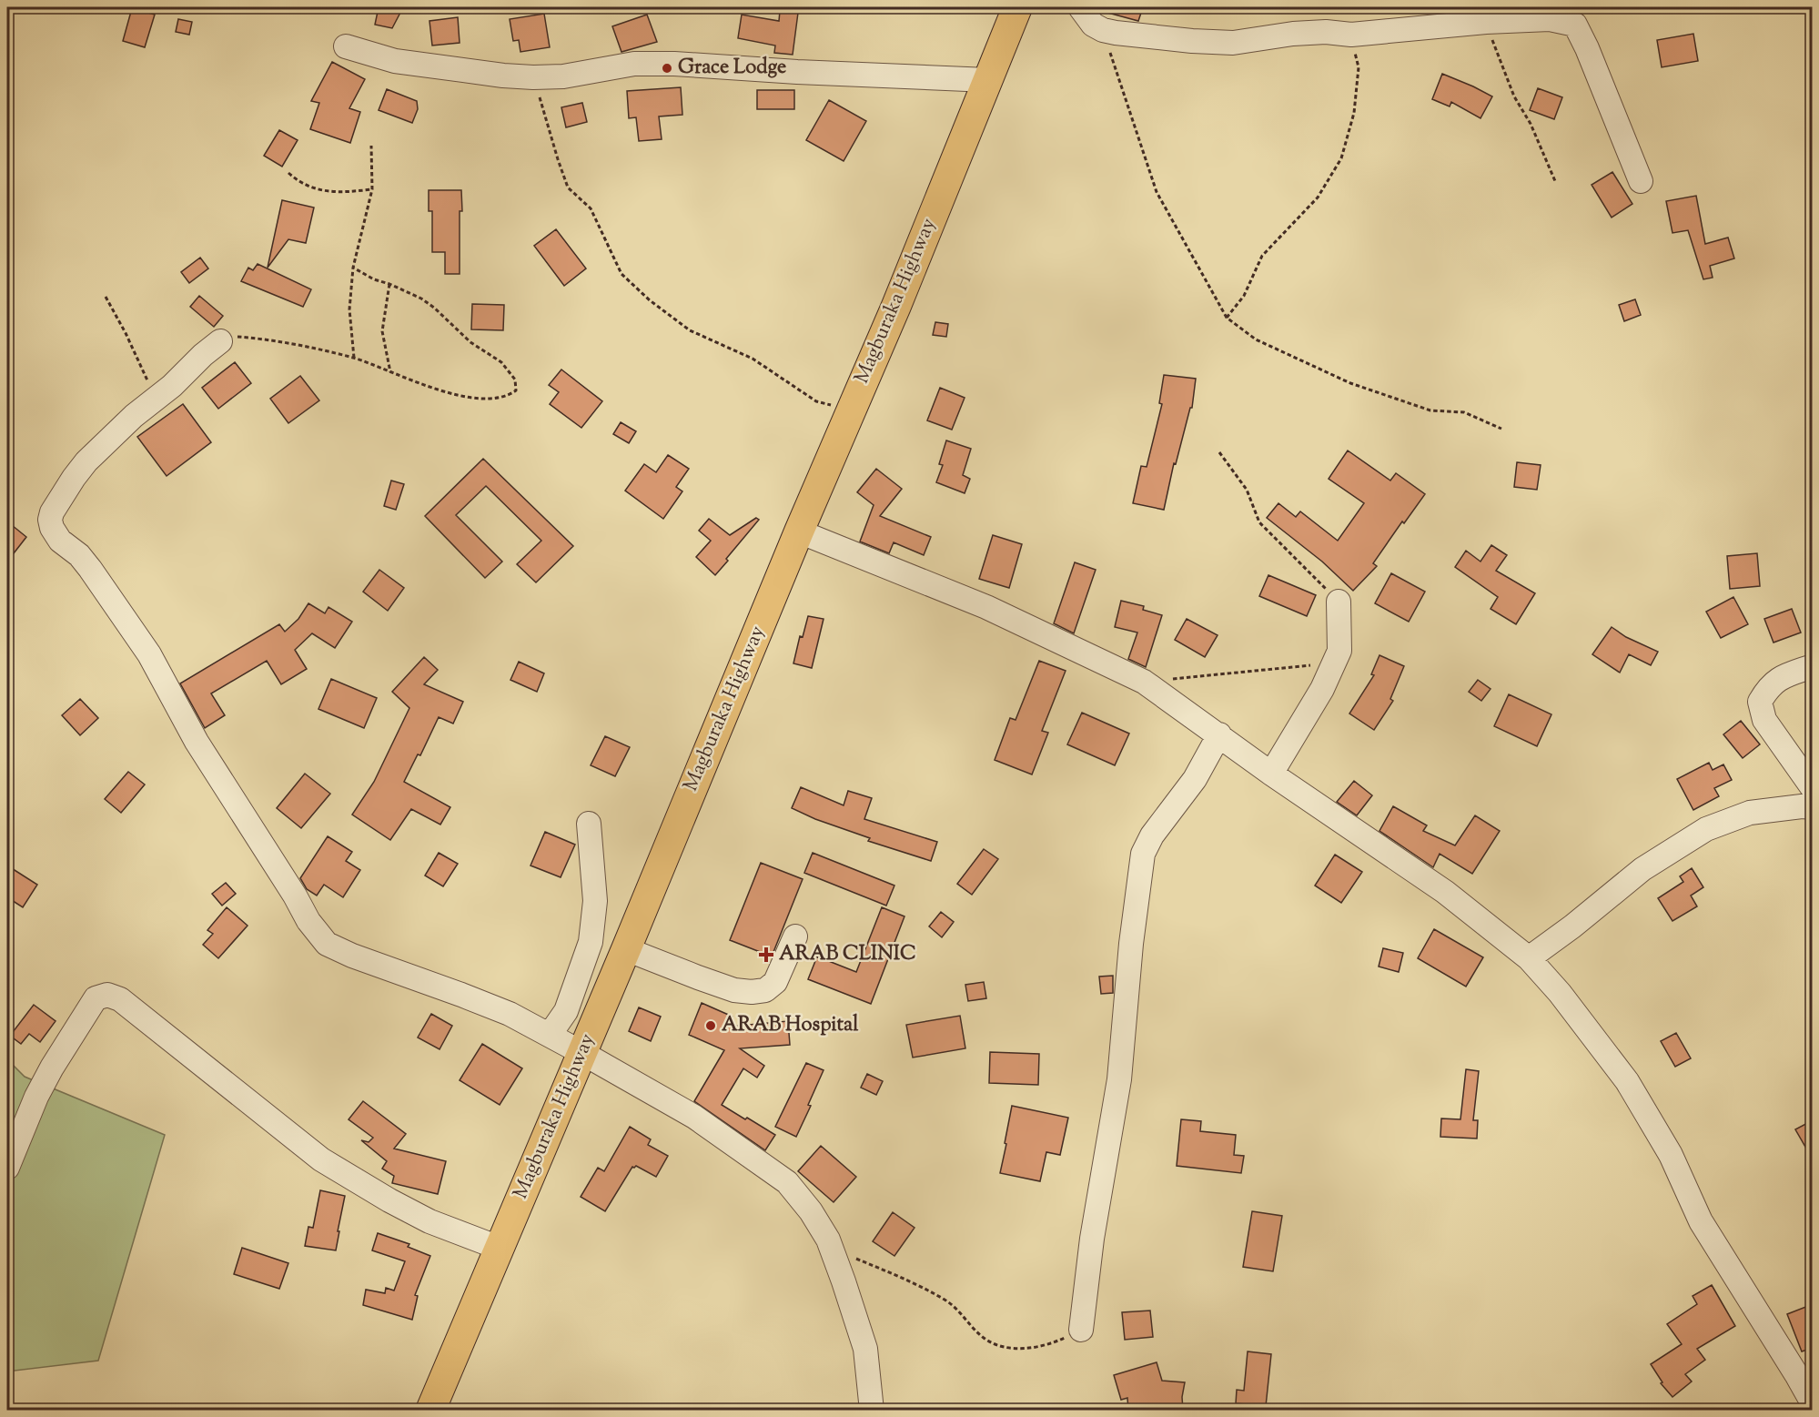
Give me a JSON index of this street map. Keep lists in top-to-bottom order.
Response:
{
  "streets": {
    "main road": ["Magburaka Highway"]
  },
  "places": {
    "other": ["Grace Lodge", "ARAB Hospital"],
    "health": ["ARAB CLINIC"]
  }
}
